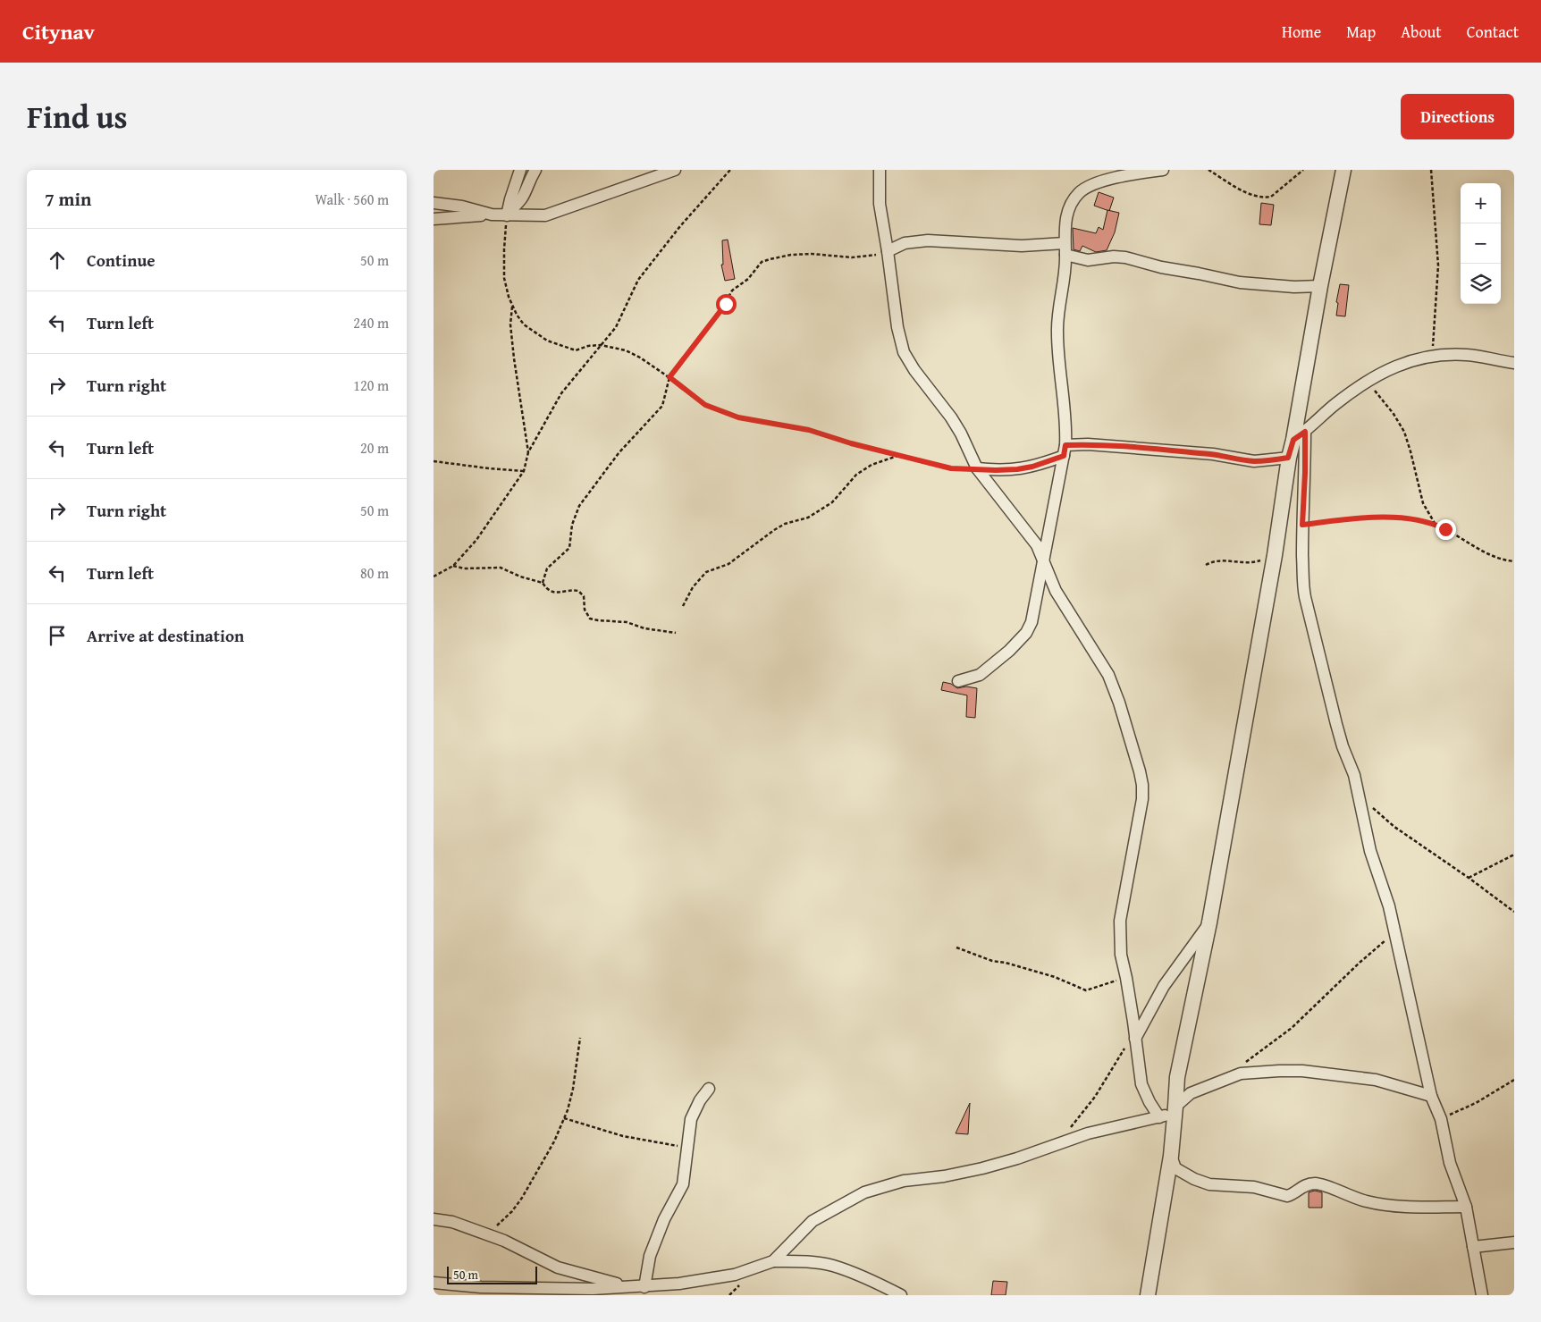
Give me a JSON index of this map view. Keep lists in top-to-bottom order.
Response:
{
  "scale_bar": "50 m",
  "page": {
    "header": "Citynav",
    "nav": [
      "Home",
      "Map",
      "About",
      "Contact"
    ],
    "title": "Find us",
    "buttons": "Directions",
    "heading": ["7 min", "Walk · 560 m"],
    "map_buttons": ["+", "−"],
    "list": [
      ["Continue", "50 m"],
      ["Turn left", "240 m"],
      ["Turn right", "120 m"],
      ["Turn left", "20 m"],
      ["Turn right", "50 m"],
      ["Turn left", "80 m"],
      "Arrive at destination"
    ],
    "scale": "50 m"
  }
}
